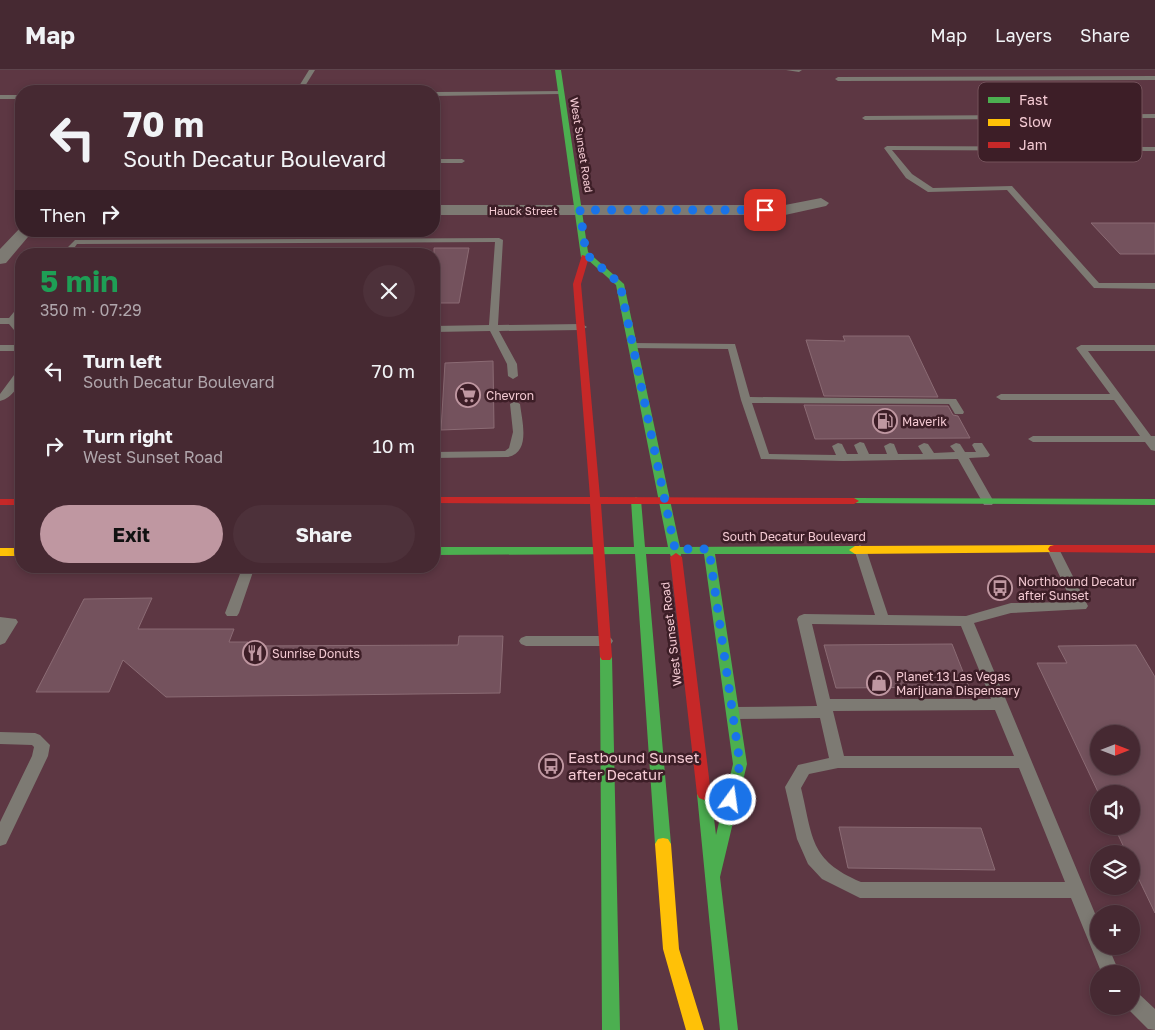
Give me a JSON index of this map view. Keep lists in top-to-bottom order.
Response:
{
  "streets": {
    "main road": ["West Sunset Road", "South Decatur Boulevard"],
    "street": ["Hauck Street"]
  },
  "crossings": [
    ["West Sunset Road", "Hauck Street"],
    ["West Sunset Road", "South Decatur Boulevard"]
  ],
  "places": {
    "supermarket": ["Chevron"],
    "fuel station": ["Maverik"],
    "bus stop": ["Northbound Decatur after Sunset", "Eastbound Sunset after Decatur"],
    "restaurant": ["Sunrise Donuts"],
    "shop": ["Planet 13 Las Vegas Marijuana Dispensary"]
  },
  "legend": ["Fast", "Slow", "Jam"],
  "north": "right",
  "page": {
    "header": "Map",
    "nav": ["Map", "Layers", "Share"],
    "turn": ["70 m", "South Decatur Boulevard"],
    "then": "Then",
    "heading": ["5 min", "350 m · 07:29"],
    "list": [
      {
        "name": "Turn left",
        "note": "South Decatur Boulevard",
        "value": "70 m"
      },
      {
        "name": "Turn right",
        "note": "West Sunset Road",
        "value": "10 m"
      }
    ],
    "buttons": ["Exit", "Share"],
    "map_buttons": ["+", "−"]
  }
}
